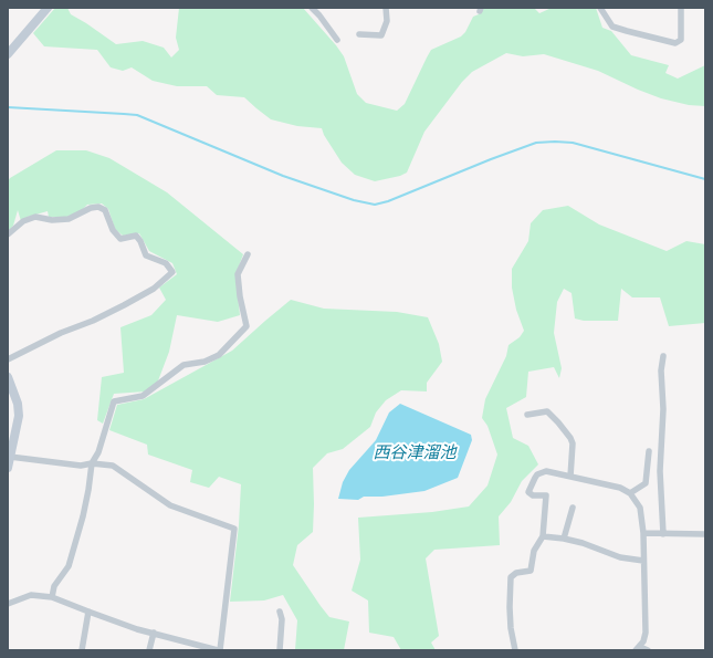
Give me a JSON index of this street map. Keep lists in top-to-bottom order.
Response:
{
  "water": ["西谷津溜池"]
}
